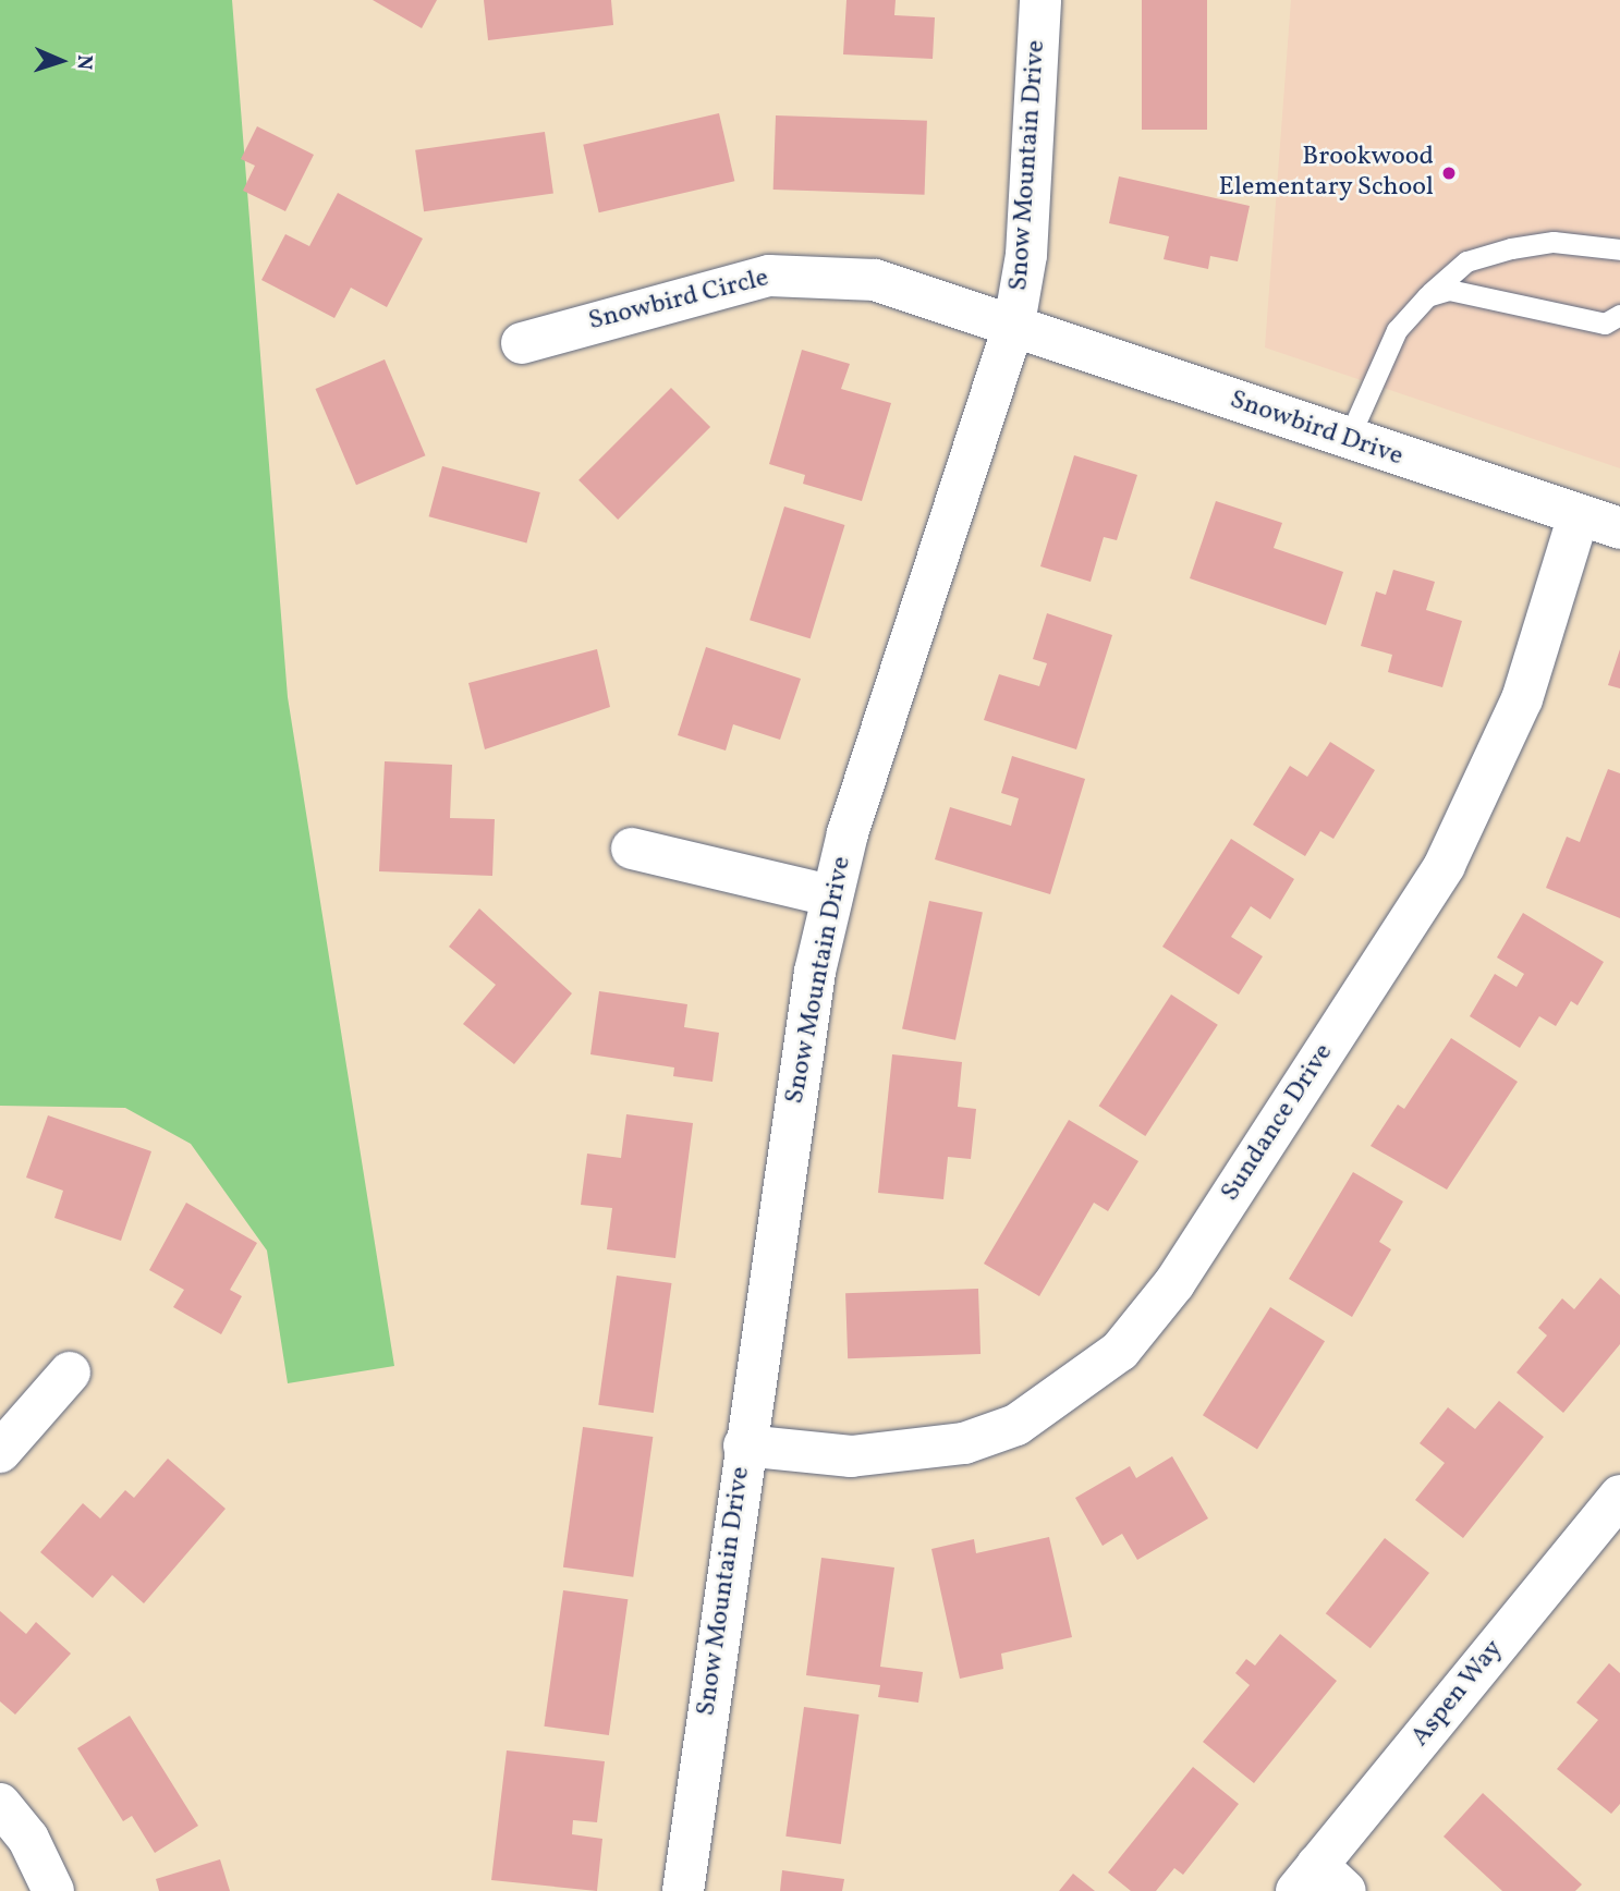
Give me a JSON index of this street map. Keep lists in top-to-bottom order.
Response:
{
  "streets": {
    "street": [
      "Snow Mountain Drive",
      "Snowbird Circle",
      "Snowbird Drive",
      "Sundance Drive",
      "Aspen Way"
    ]
  },
  "crossings": [
    ["Snow Mountain Drive", "Snowbird Circle"],
    ["Snow Mountain Drive", "Snowbird Drive"],
    ["Snow Mountain Drive", "Sundance Drive"],
    ["Snowbird Circle", "Snowbird Drive"],
    ["Snowbird Drive", "Sundance Drive"]
  ],
  "places": ["Brookwood Elementary School"],
  "north": "right"
}
